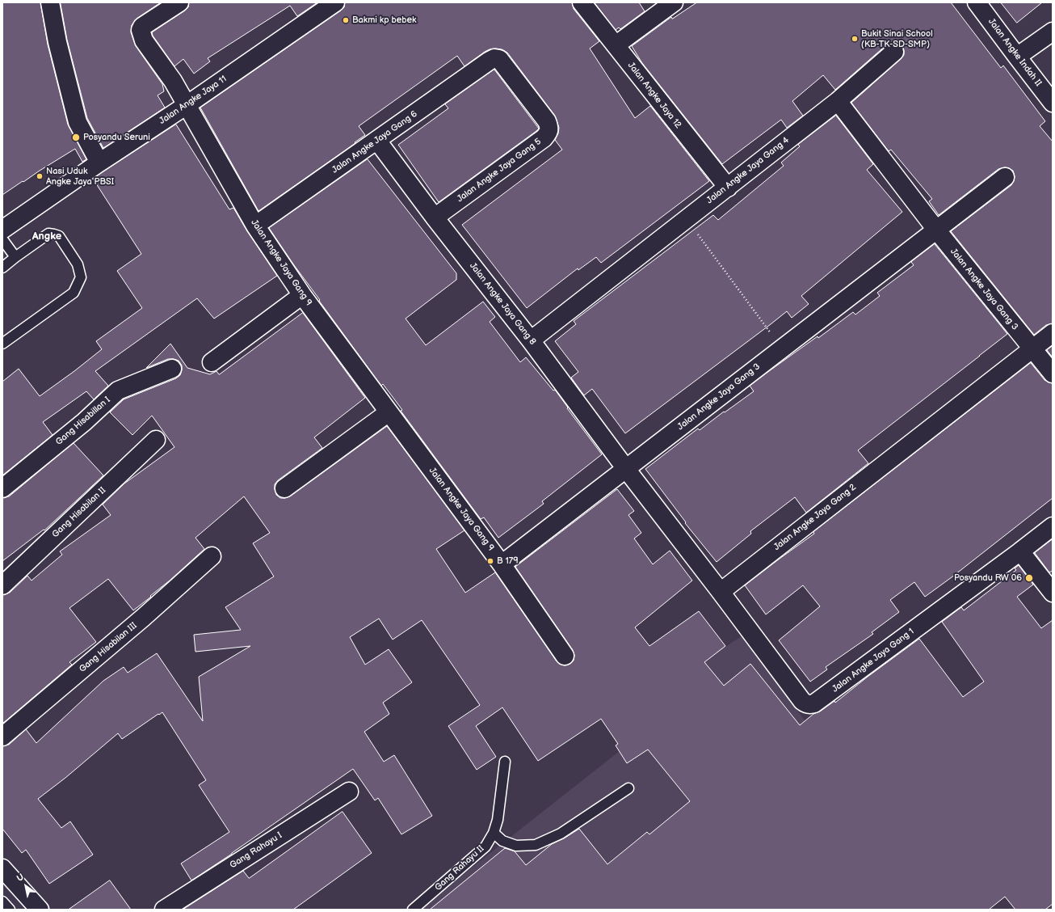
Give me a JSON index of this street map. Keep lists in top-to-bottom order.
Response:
{
  "streets": {
    "main road": [
      "Jalan Angke Indah II",
      "Jalan Angke Jaya 12",
      "Jalan Angke Jaya 11",
      "Jalan Angke Jaya Gang 6",
      "Jalan Angke Jaya Gang 5",
      "Jalan Angke Jaya Gang 4",
      "Jalan Angke Jaya Gang 9",
      "Jalan Angke Jaya Gang 3",
      "Jalan Angke Jaya Gang 8",
      "Gang Hisabillan I",
      "Gang Hisabilan II",
      "Jalan Angke Jaya Gang 2",
      "Gang Hisabilan III",
      "Jalan Angke Jaya Gang 1",
      "Gang Rahayu I"
    ],
    "lane": ["Gang Rahayu II"]
  },
  "crossings": [
    ["Jalan Angke Jaya 12", "Jalan Angke Jaya Gang 4"],
    ["Jalan Angke Jaya 11", "Jalan Angke Jaya Gang 9"],
    ["Jalan Angke Jaya Gang 6", "Jalan Angke Jaya Gang 5"],
    ["Jalan Angke Jaya Gang 6", "Jalan Angke Jaya Gang 9"],
    ["Jalan Angke Jaya Gang 6", "Jalan Angke Jaya Gang 8"],
    ["Jalan Angke Jaya Gang 5", "Jalan Angke Jaya Gang 8"],
    ["Jalan Angke Jaya Gang 4", "Jalan Angke Jaya Gang 8"],
    ["Jalan Angke Jaya Gang 9", "Jalan Angke Jaya Gang 3"],
    ["Jalan Angke Jaya Gang 3", "Jalan Angke Jaya Gang 8"],
    ["Jalan Angke Jaya Gang 3", "Jalan Angke Jaya Gang 2"],
    ["Jalan Angke Jaya Gang 2", "Jalan Angke Jaya Gang 1"]
  ],
  "districts": ["Angke"],
  "places": [
    "Bakmi kp bebek",
    "Bukit Sinai School (KB-TK-SD-SMP)",
    "Posyandu Seruni",
    "Nasi Uduk Angke Jaya PBSI",
    "B 179",
    "Posyandu RW 06"
  ],
  "north": "top left"
}
